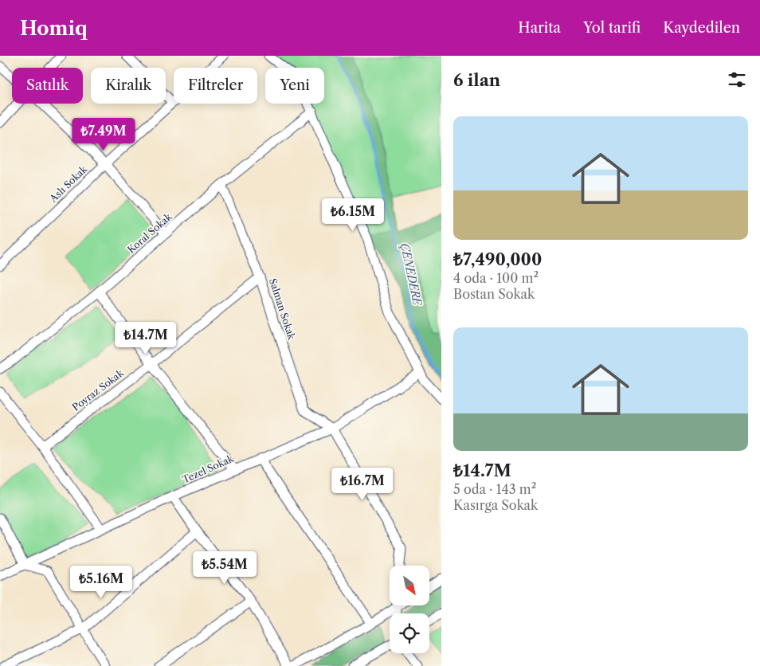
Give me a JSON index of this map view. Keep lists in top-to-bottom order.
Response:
{
  "streets": {
    "street": [
      "Aslı Sokak",
      "Koral Sokak",
      "Salman Sokak",
      "Poyraz Sokak",
      "Tezel Sokak"
    ]
  },
  "crossings": [
    ["Koral Sokak", "Salman Sokak"],
    ["Salman Sokak", "Poyraz Sokak"],
    ["Salman Sokak", "Tezel Sokak"]
  ],
  "water": ["ÇENEDERE"],
  "north": "bottom right",
  "page": {
    "header": "Homiq",
    "nav": ["Harita", "Yol tarifi", "Kaydedilen"],
    "heading": "6 ilan",
    "chip": [
      "Satılık",
      "Kiralık",
      "Filtreler",
      "Yeni"
    ],
    "list": [
      {
        "name": "₺7,490,000",
        "note": "4 oda · 100 m² · Bostan Sokak"
      },
      {
        "name": "₺14.7M",
        "note": "5 oda · 143 m² · Kasırga Sokak"
      }
    ],
    "price": [
      "₺7.49M",
      "₺6.15M",
      "₺14.7M",
      "₺16.7M",
      "₺5.54M",
      "₺5.16M"
    ]
  }
}
